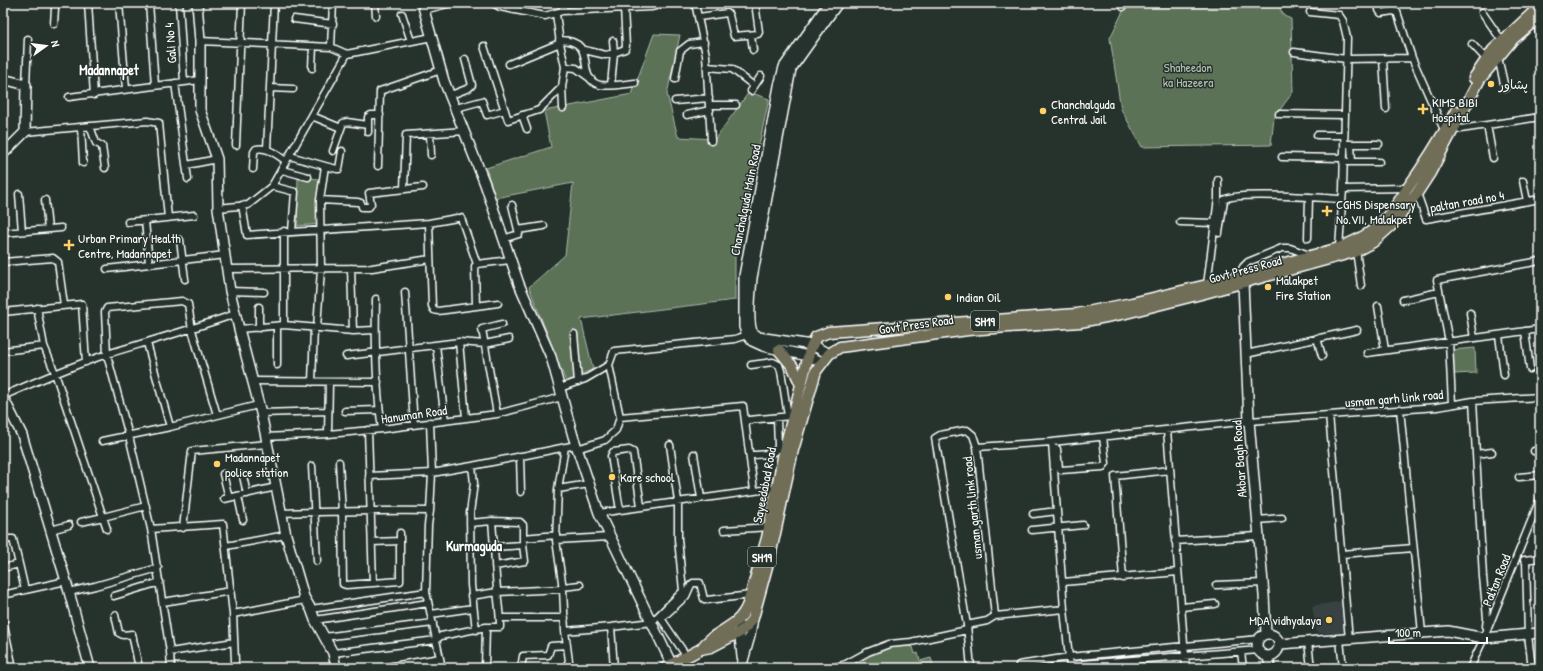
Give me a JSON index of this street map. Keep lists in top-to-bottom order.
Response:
{
  "streets": {
    "main road": ["Govt Press Road", "SH19", "Sayeedabad Road"],
    "street": [
      "Gali No 4",
      "Chanchalguda Main Road",
      "paltan road no 4",
      "usman garh link road",
      "Hanuman Road",
      "Akbar Bagh Road",
      "usman garth link road",
      "Paltan Road"
    ]
  },
  "crossings": [
    ["paltan road no 4", "Govt Press Road"],
    ["paltan road no 4", "SH19"],
    ["Govt Press Road", "SH19"],
    ["Govt Press Road", "Akbar Bagh Road"],
    ["SH19", "Akbar Bagh Road"],
    ["SH19", "Sayeedabad Road"],
    ["usman garh link road", "Akbar Bagh Road"],
    ["usman garh link road", "usman garth link road"],
    ["Akbar Bagh Road", "usman garth link road"]
  ],
  "districts": ["Madannapet", "Kurmaguda"],
  "parks": ["Shaheedon ka Hazeera"],
  "places": {
    "other": [
      "پشاور",
      "Chanchalguda Central Jail",
      "Malakpet Fire Station",
      "Indian Oil",
      "Madannapet police station",
      "Kare school",
      "MDA vidhyalaya"
    ],
    "health": ["KIMS BIBI Hospital", "CGHS Dispensary No.VII, Malakpet", "Urban Primary Health Centre, Madannapet"]
  },
  "scale_bar": "100 m",
  "north": "right"
}
